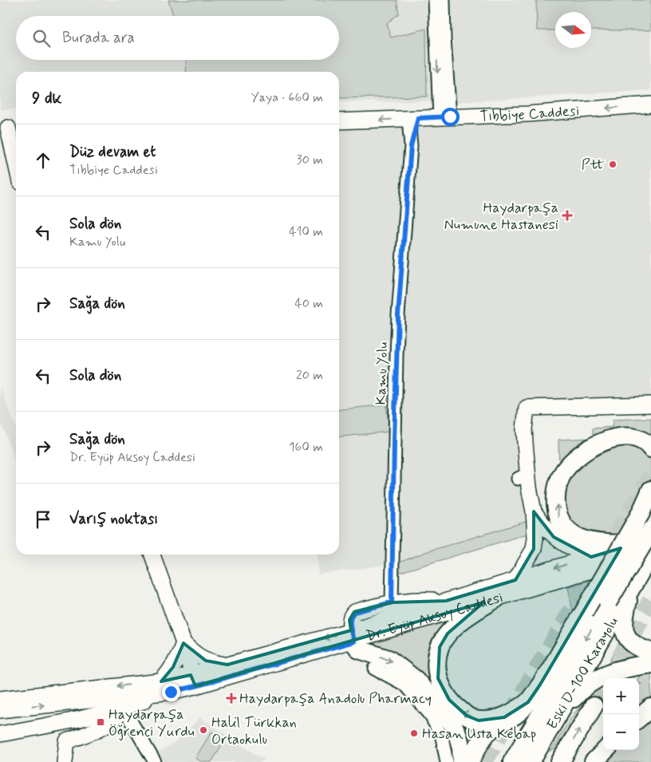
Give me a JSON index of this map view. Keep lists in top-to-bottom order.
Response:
{
  "streets": {
    "highway": ["Eski D-100 Karayolu"],
    "main road": ["Tıbbiye Caddesi", "Dr. Eyüp Aksoy Caddesi"],
    "street": ["Kamu Yolu"]
  },
  "crossings": [
    ["Tıbbiye Caddesi", "Kamu Yolu"]
  ],
  "one_way": ["Tıbbiye Caddesi"],
  "places": {
    "other": ["Ptt", "Halil Türkkan Ortaokulu", "Hasan Usta Kebap"],
    "health": ["Haydarpaşa Numune Hastanesi", "Haydarpaşa Anadolu Pharmacy"],
    "transit": ["Haydarpaşa Öğrenci Yurdu"]
  },
  "north": "right",
  "page": {
    "search": "Burada ara",
    "heading": ["9 dk", "Yaya · 660 m"],
    "list": [
      ["Düz devam et", "Tıbbiye Caddesi", "30 m"],
      ["Sola dön", "Kamu Yolu", "410 m"],
      ["Sağa dön", "40 m"],
      ["Sola dön", "20 m"],
      ["Sağa dön", "Dr. Eyüp Aksoy Caddesi", "160 m"],
      "Varış noktası"
    ],
    "map_buttons": ["+", "−"]
  }
}
